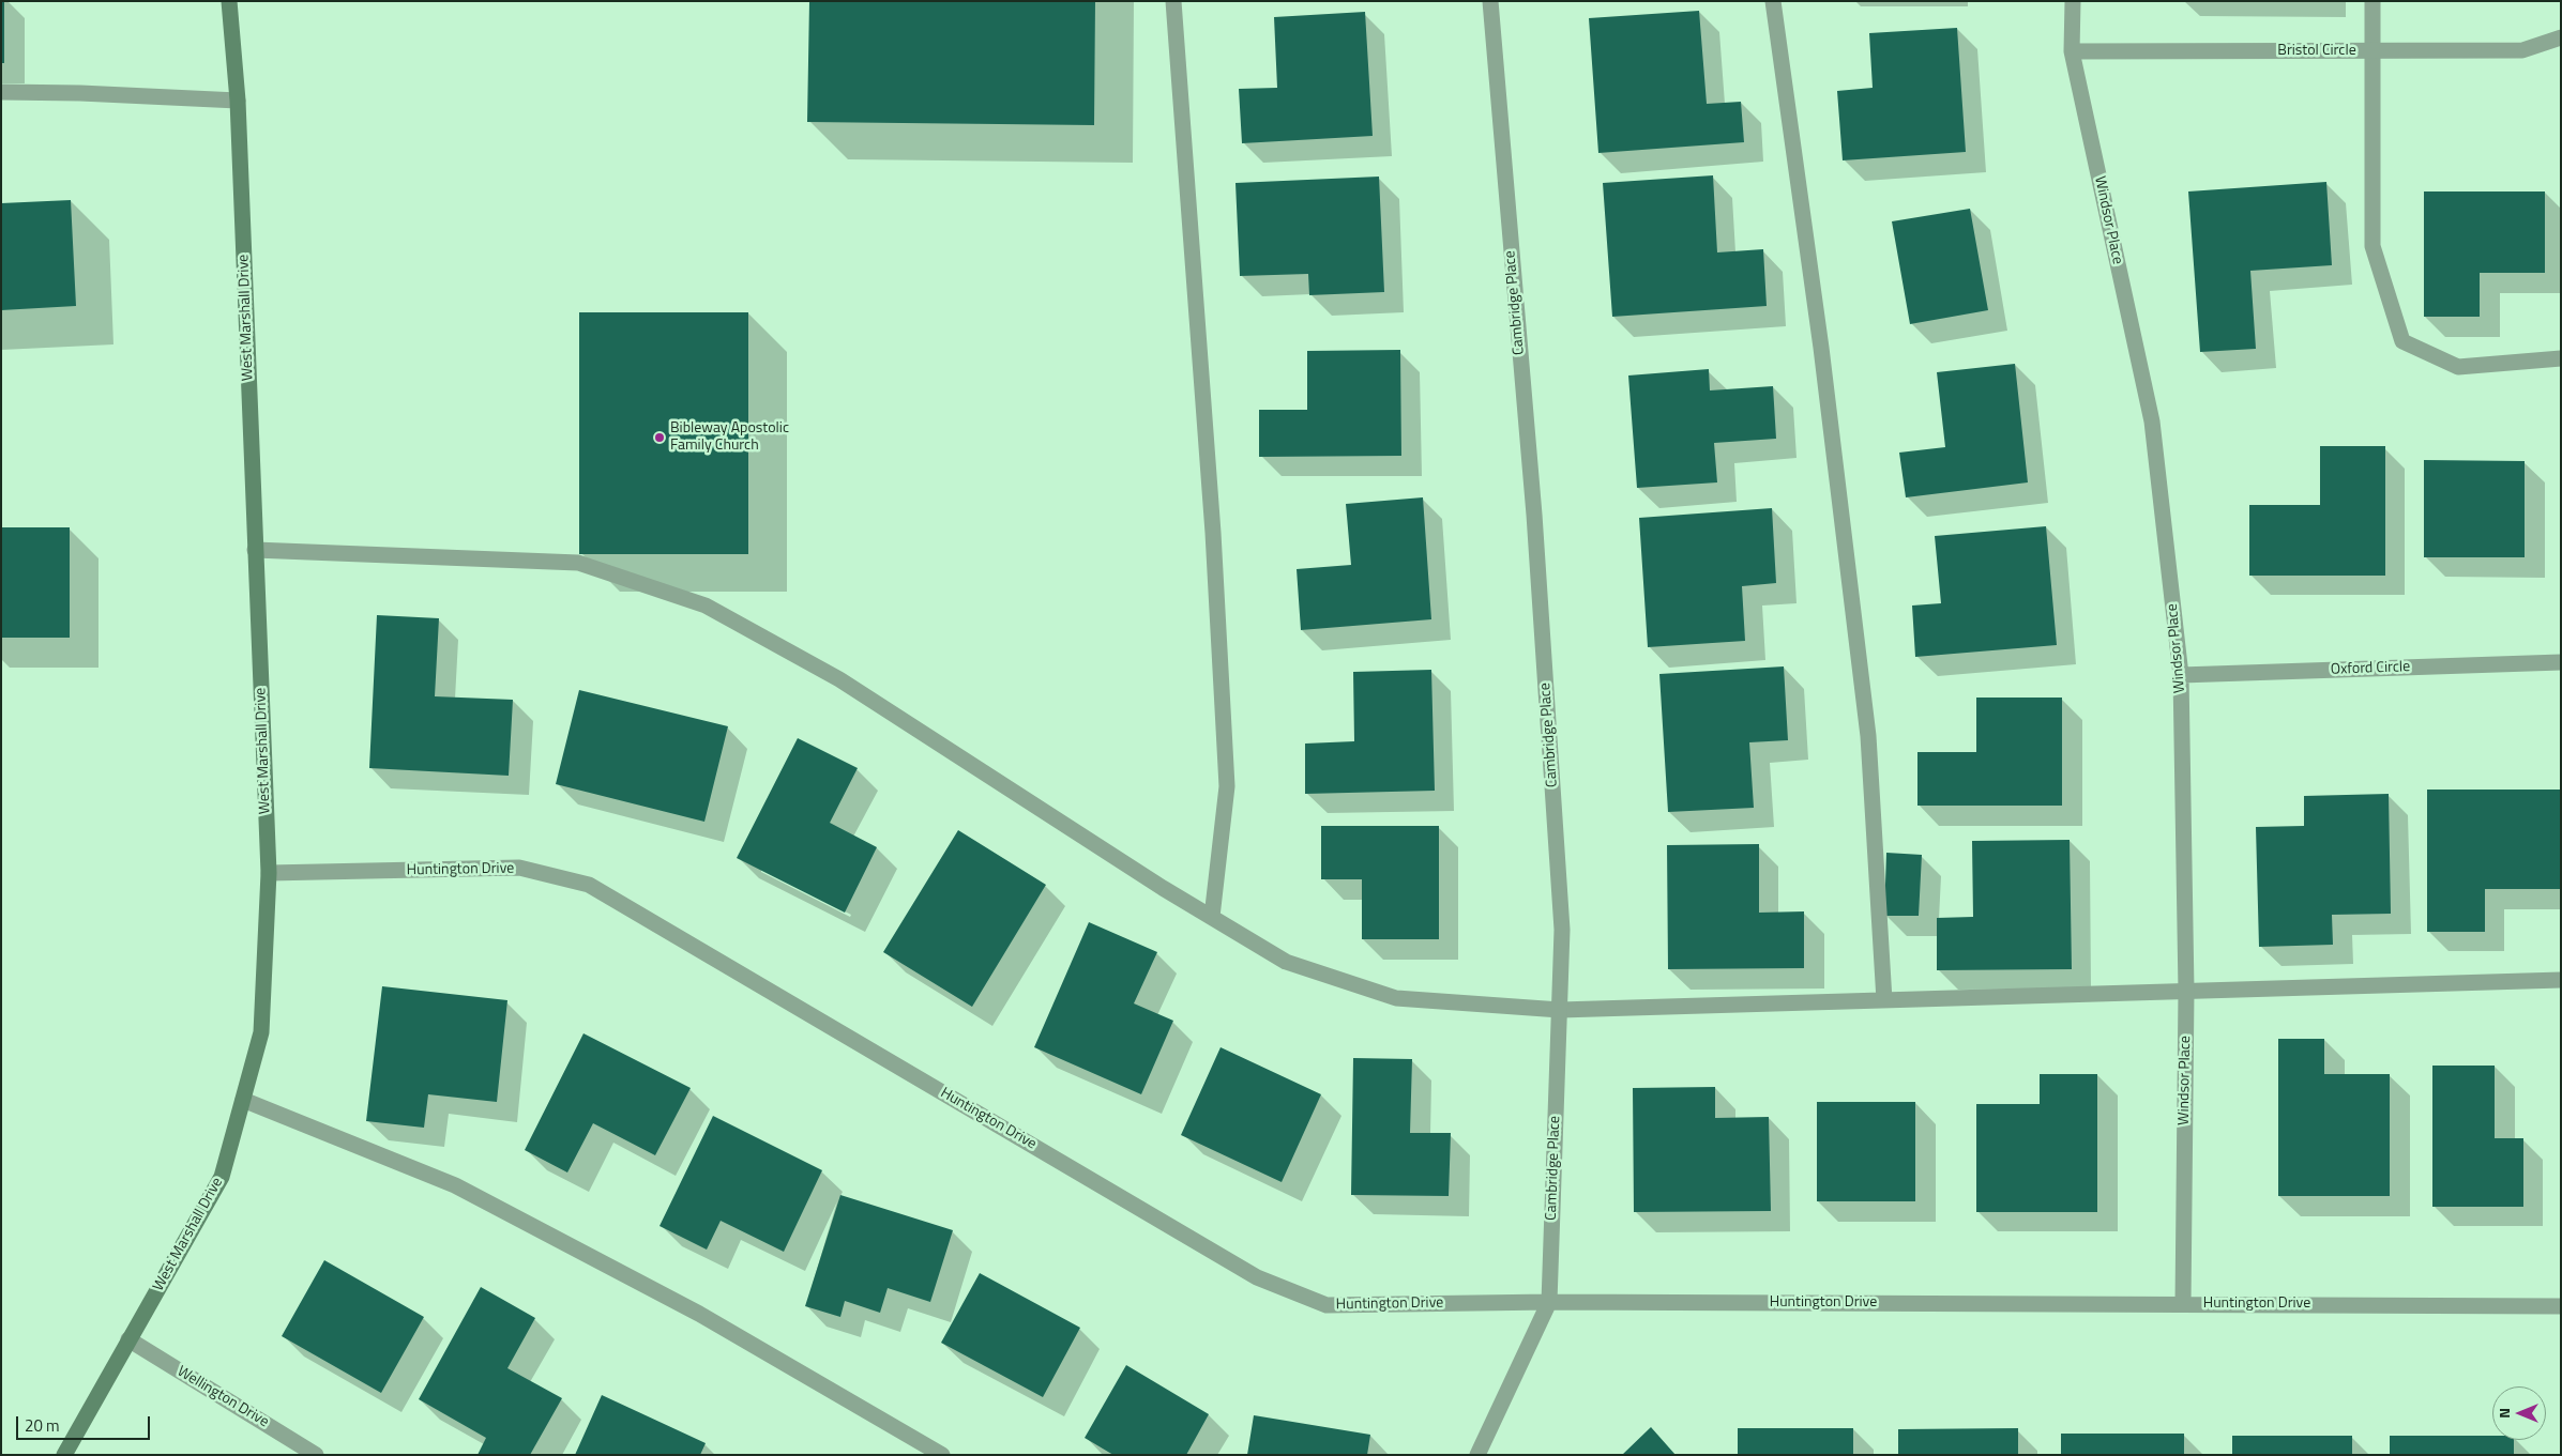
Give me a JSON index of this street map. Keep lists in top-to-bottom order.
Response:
{
  "streets": {
    "main road": ["West Marshall Drive"],
    "street": [
      "Bristol Circle",
      "Windsor Place",
      "Cambridge Place",
      "Oxford Circle",
      "Huntington Drive",
      "Wellington Drive"
    ]
  },
  "crossings": [
    ["Bristol Circle", "Windsor Place"],
    ["Windsor Place", "Oxford Circle"],
    ["Windsor Place", "Huntington Drive"],
    ["Cambridge Place", "Huntington Drive"],
    ["West Marshall Drive", "Huntington Drive"],
    ["West Marshall Drive", "Wellington Drive"]
  ],
  "places": ["Bibleway Apostolic Family Church"],
  "scale_bar": "20 m",
  "north": "left"
}
